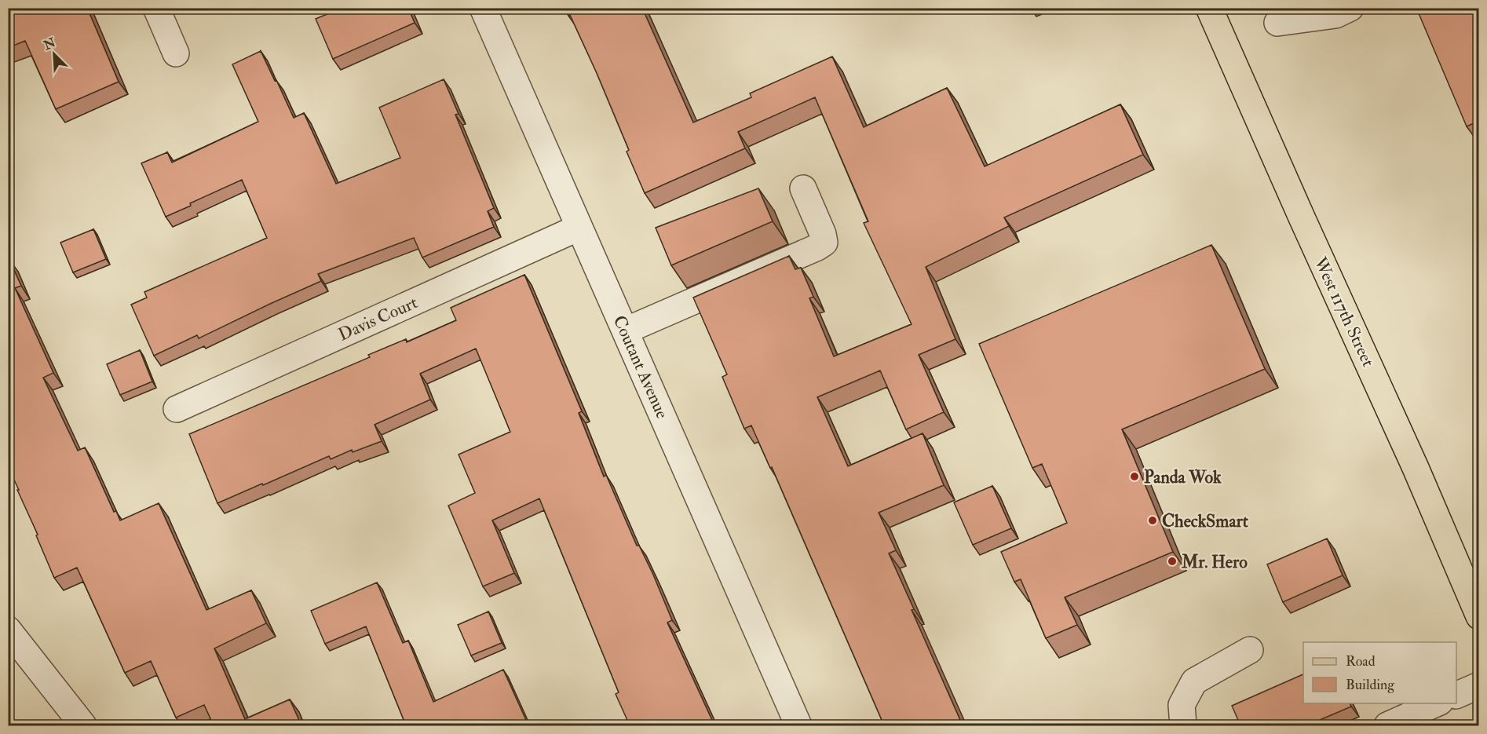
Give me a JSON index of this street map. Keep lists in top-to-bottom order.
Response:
{
  "streets": {
    "main road": ["West 117th Street"],
    "street": ["Davis Court", "Coutant Avenue"]
  },
  "crossings": [
    ["Davis Court", "Coutant Avenue"]
  ],
  "places": ["Panda Wok", "CheckSmart", "Mr. Hero"],
  "legend": ["Road", "Building"],
  "north": "top left"
}
